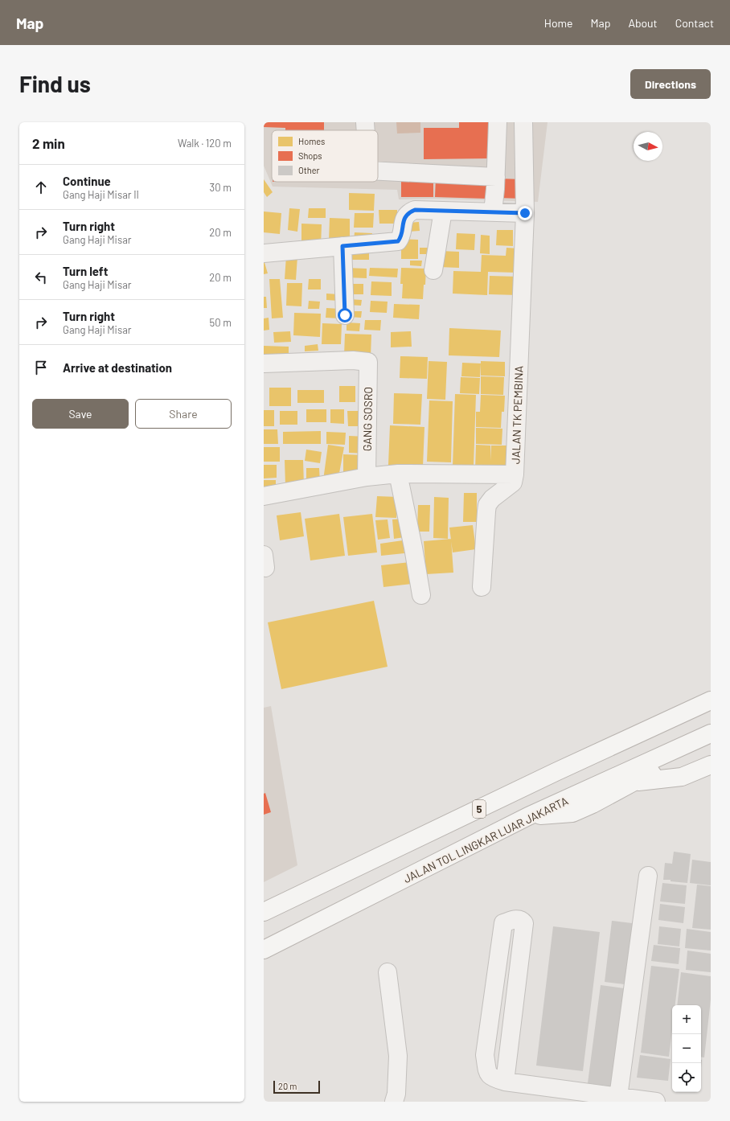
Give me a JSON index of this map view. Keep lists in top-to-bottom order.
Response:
{
  "streets": {
    "highway": ["5", "JALAN TOL LINGKAR LUAR JAKARTA"],
    "street": ["JALAN TK PEMBINA", "GANG SOSRO"]
  },
  "crossings": [
    ["JALAN TK PEMBINA", "GANG SOSRO"]
  ],
  "legend": ["Homes", "Shops", "Other"],
  "scale_bar": "20 m",
  "north": "right",
  "page": {
    "header": "Map",
    "nav": [
      "Home",
      "Map",
      "About",
      "Contact"
    ],
    "buttons": [
      "Directions",
      ["Save", "Share"]
    ],
    "title": "Find us",
    "heading": ["2 min", "Walk · 120 m"],
    "list": [
      ["Continue", "Gang Haji Misar II", "30 m"],
      ["Turn right", "Gang Haji Misar", "20 m"],
      ["Turn left", "Gang Haji Misar", "20 m"],
      ["Turn right", "Gang Haji Misar", "50 m"],
      "Arrive at destination"
    ],
    "map_buttons": ["+", "−"],
    "scale": "20 m"
  }
}
